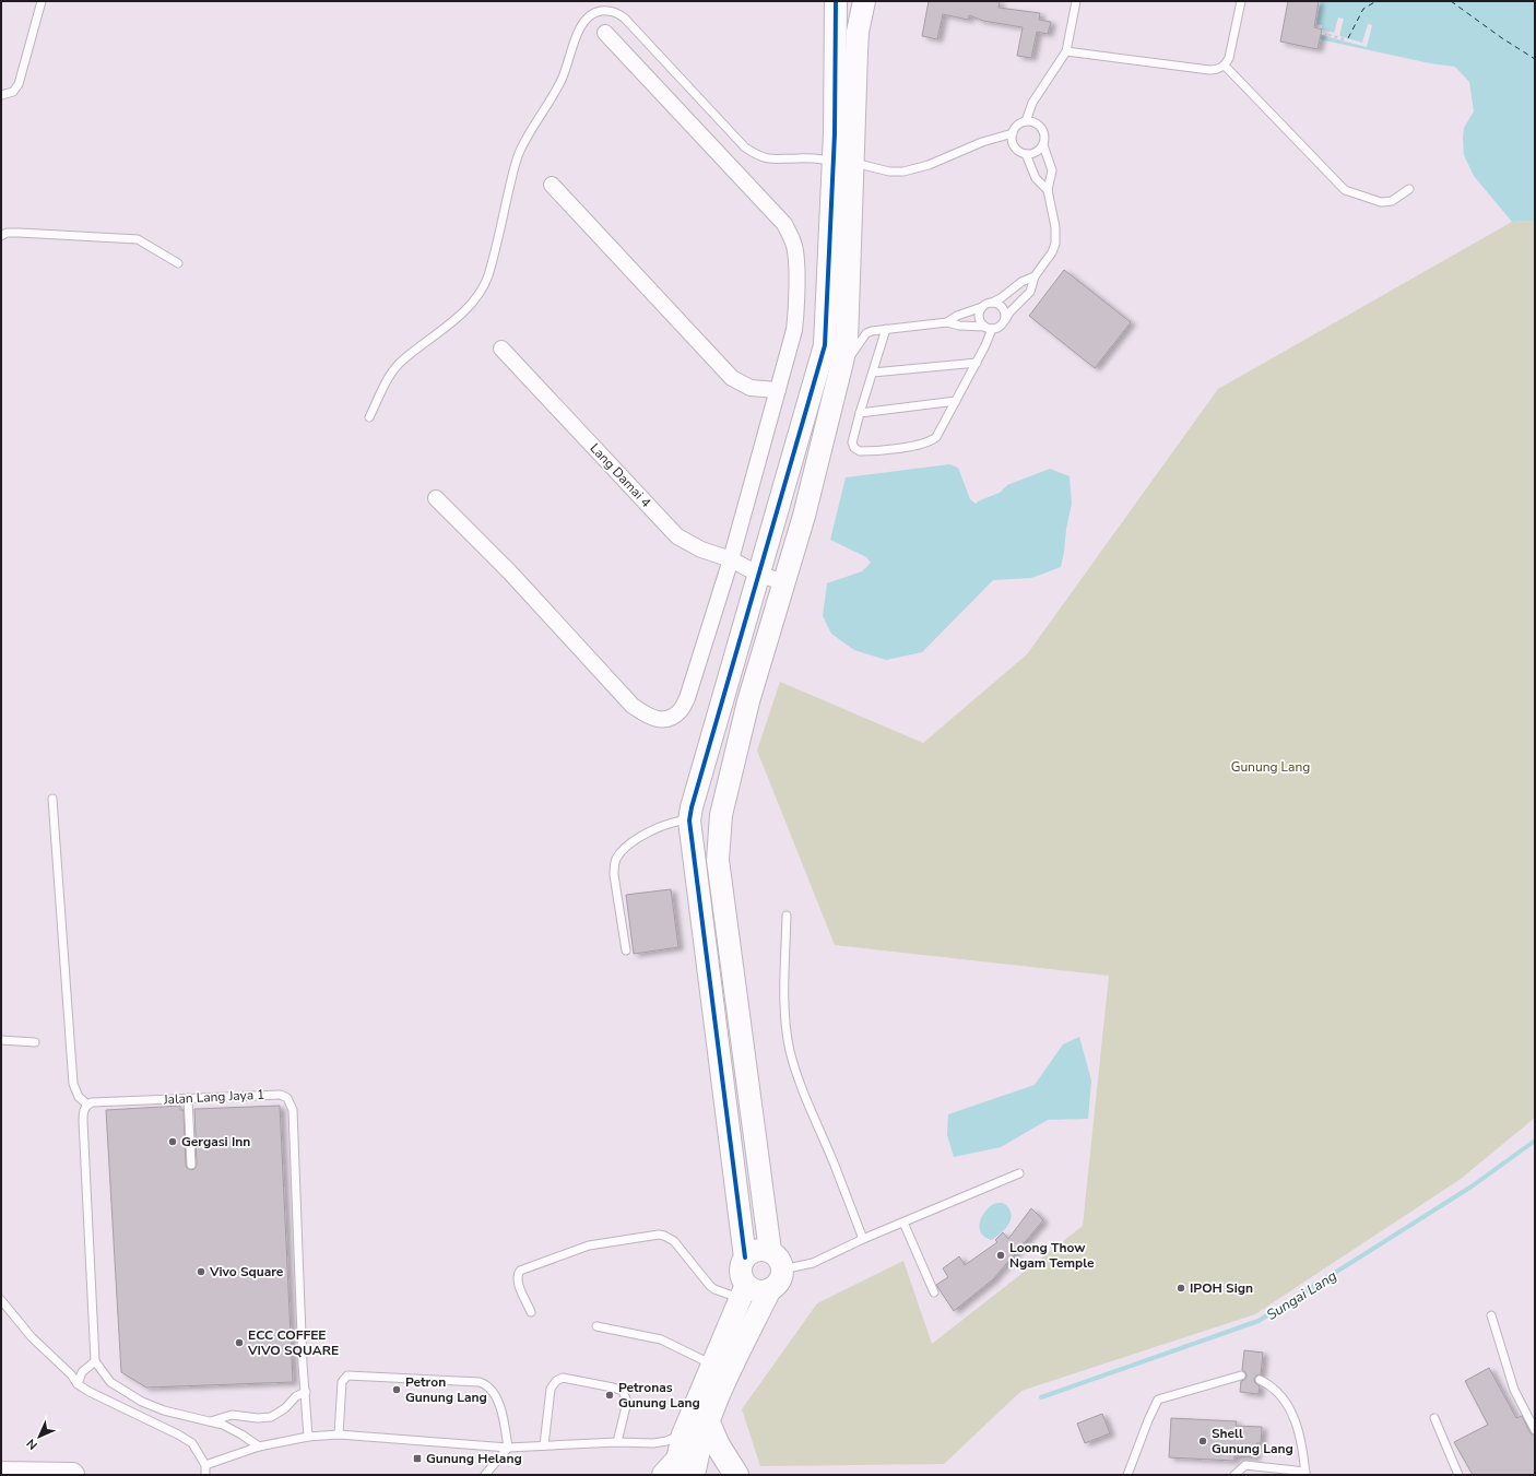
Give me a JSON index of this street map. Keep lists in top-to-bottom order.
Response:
{
  "streets": {
    "street": ["Lang Damai 4"],
    "lane": ["Jalan Lang Jaya 1"]
  },
  "water": ["Sungai Lang"],
  "parks": ["Gunung Lang"],
  "places": {
    "other": [
      "Gergasi Inn",
      "Loong Thow Ngam Temple",
      "Vivo Square",
      "IPOH Sign",
      "ECC COFFEE VIVO SQUARE",
      "Petron Gunung Lang",
      "Petronas Gunung Lang",
      "Shell Gunung Lang"
    ],
    "transit": ["Gunung Helang"]
  },
  "north": "bottom left"
}
